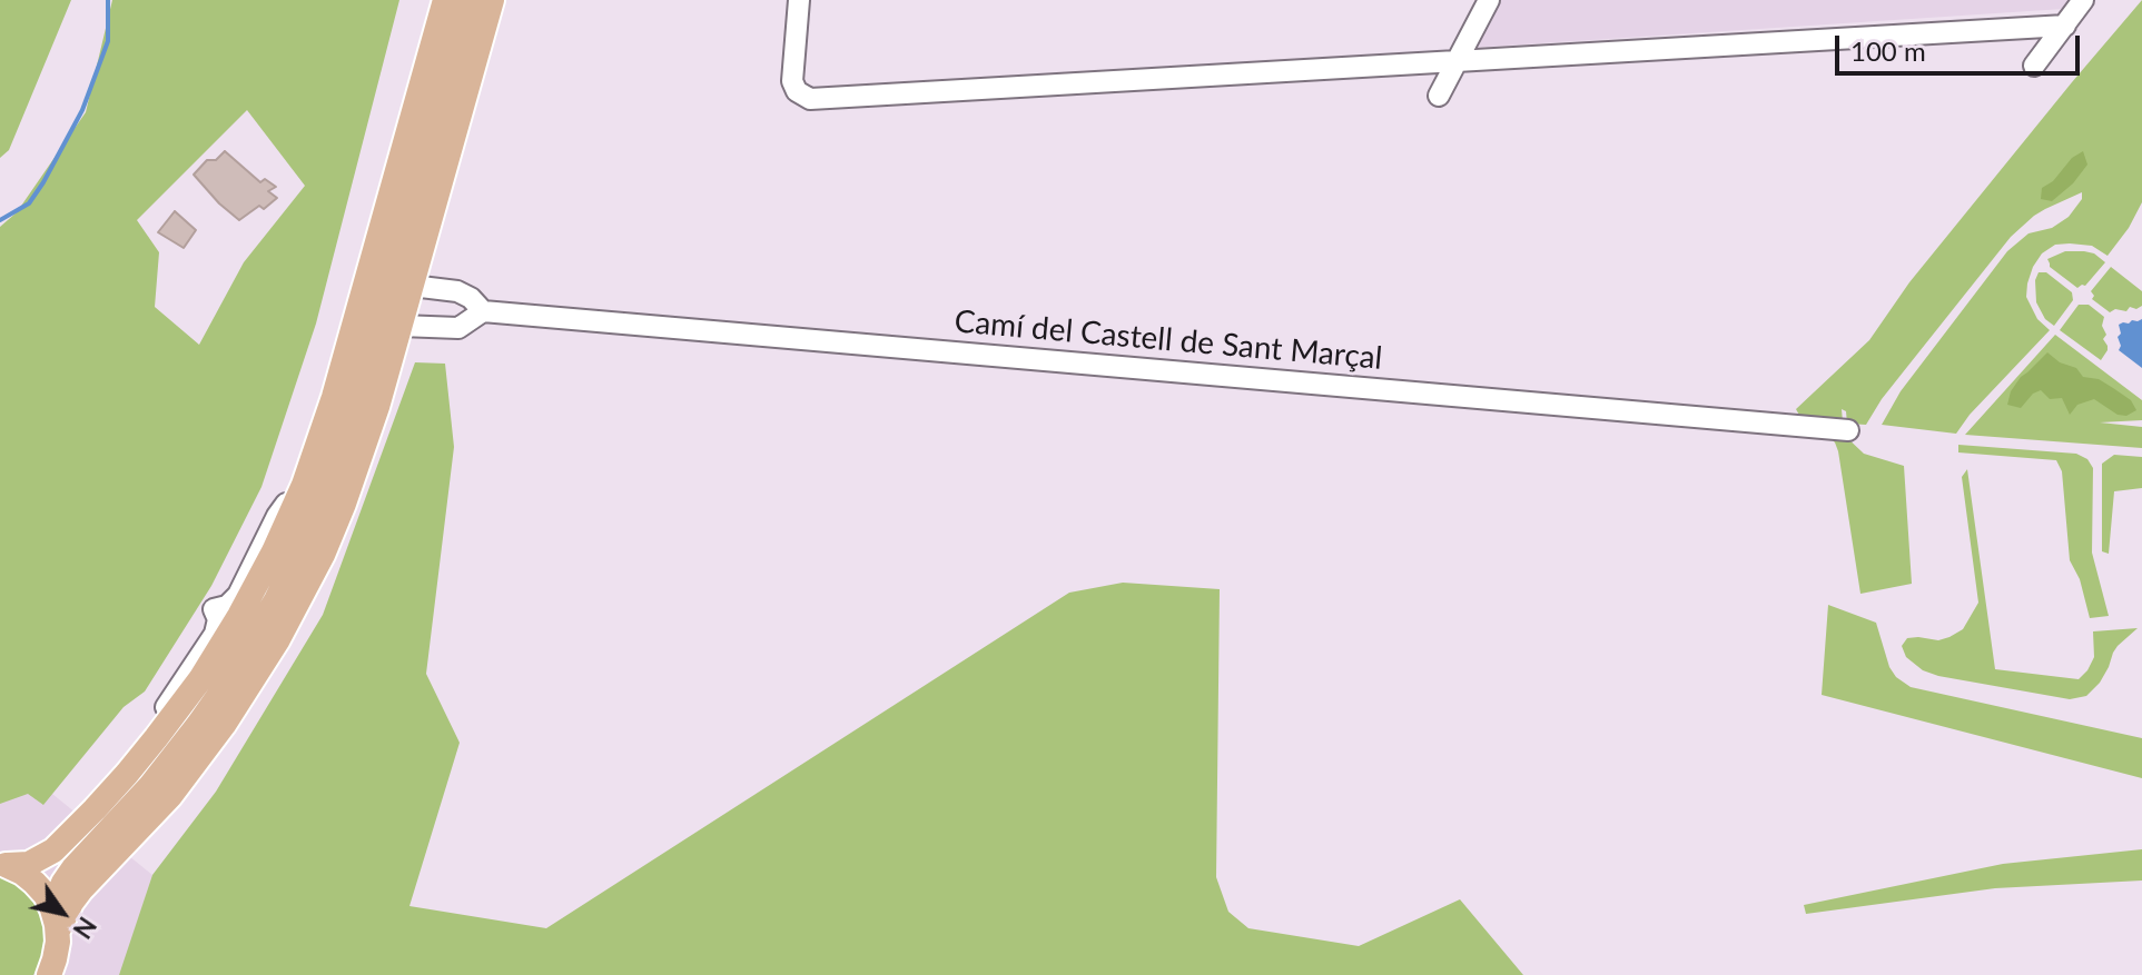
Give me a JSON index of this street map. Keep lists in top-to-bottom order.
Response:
{
  "streets": {
    "street": ["Camí del Castell de Sant Marçal"]
  },
  "scale_bar": "100 m",
  "north": "bottom right"
}
